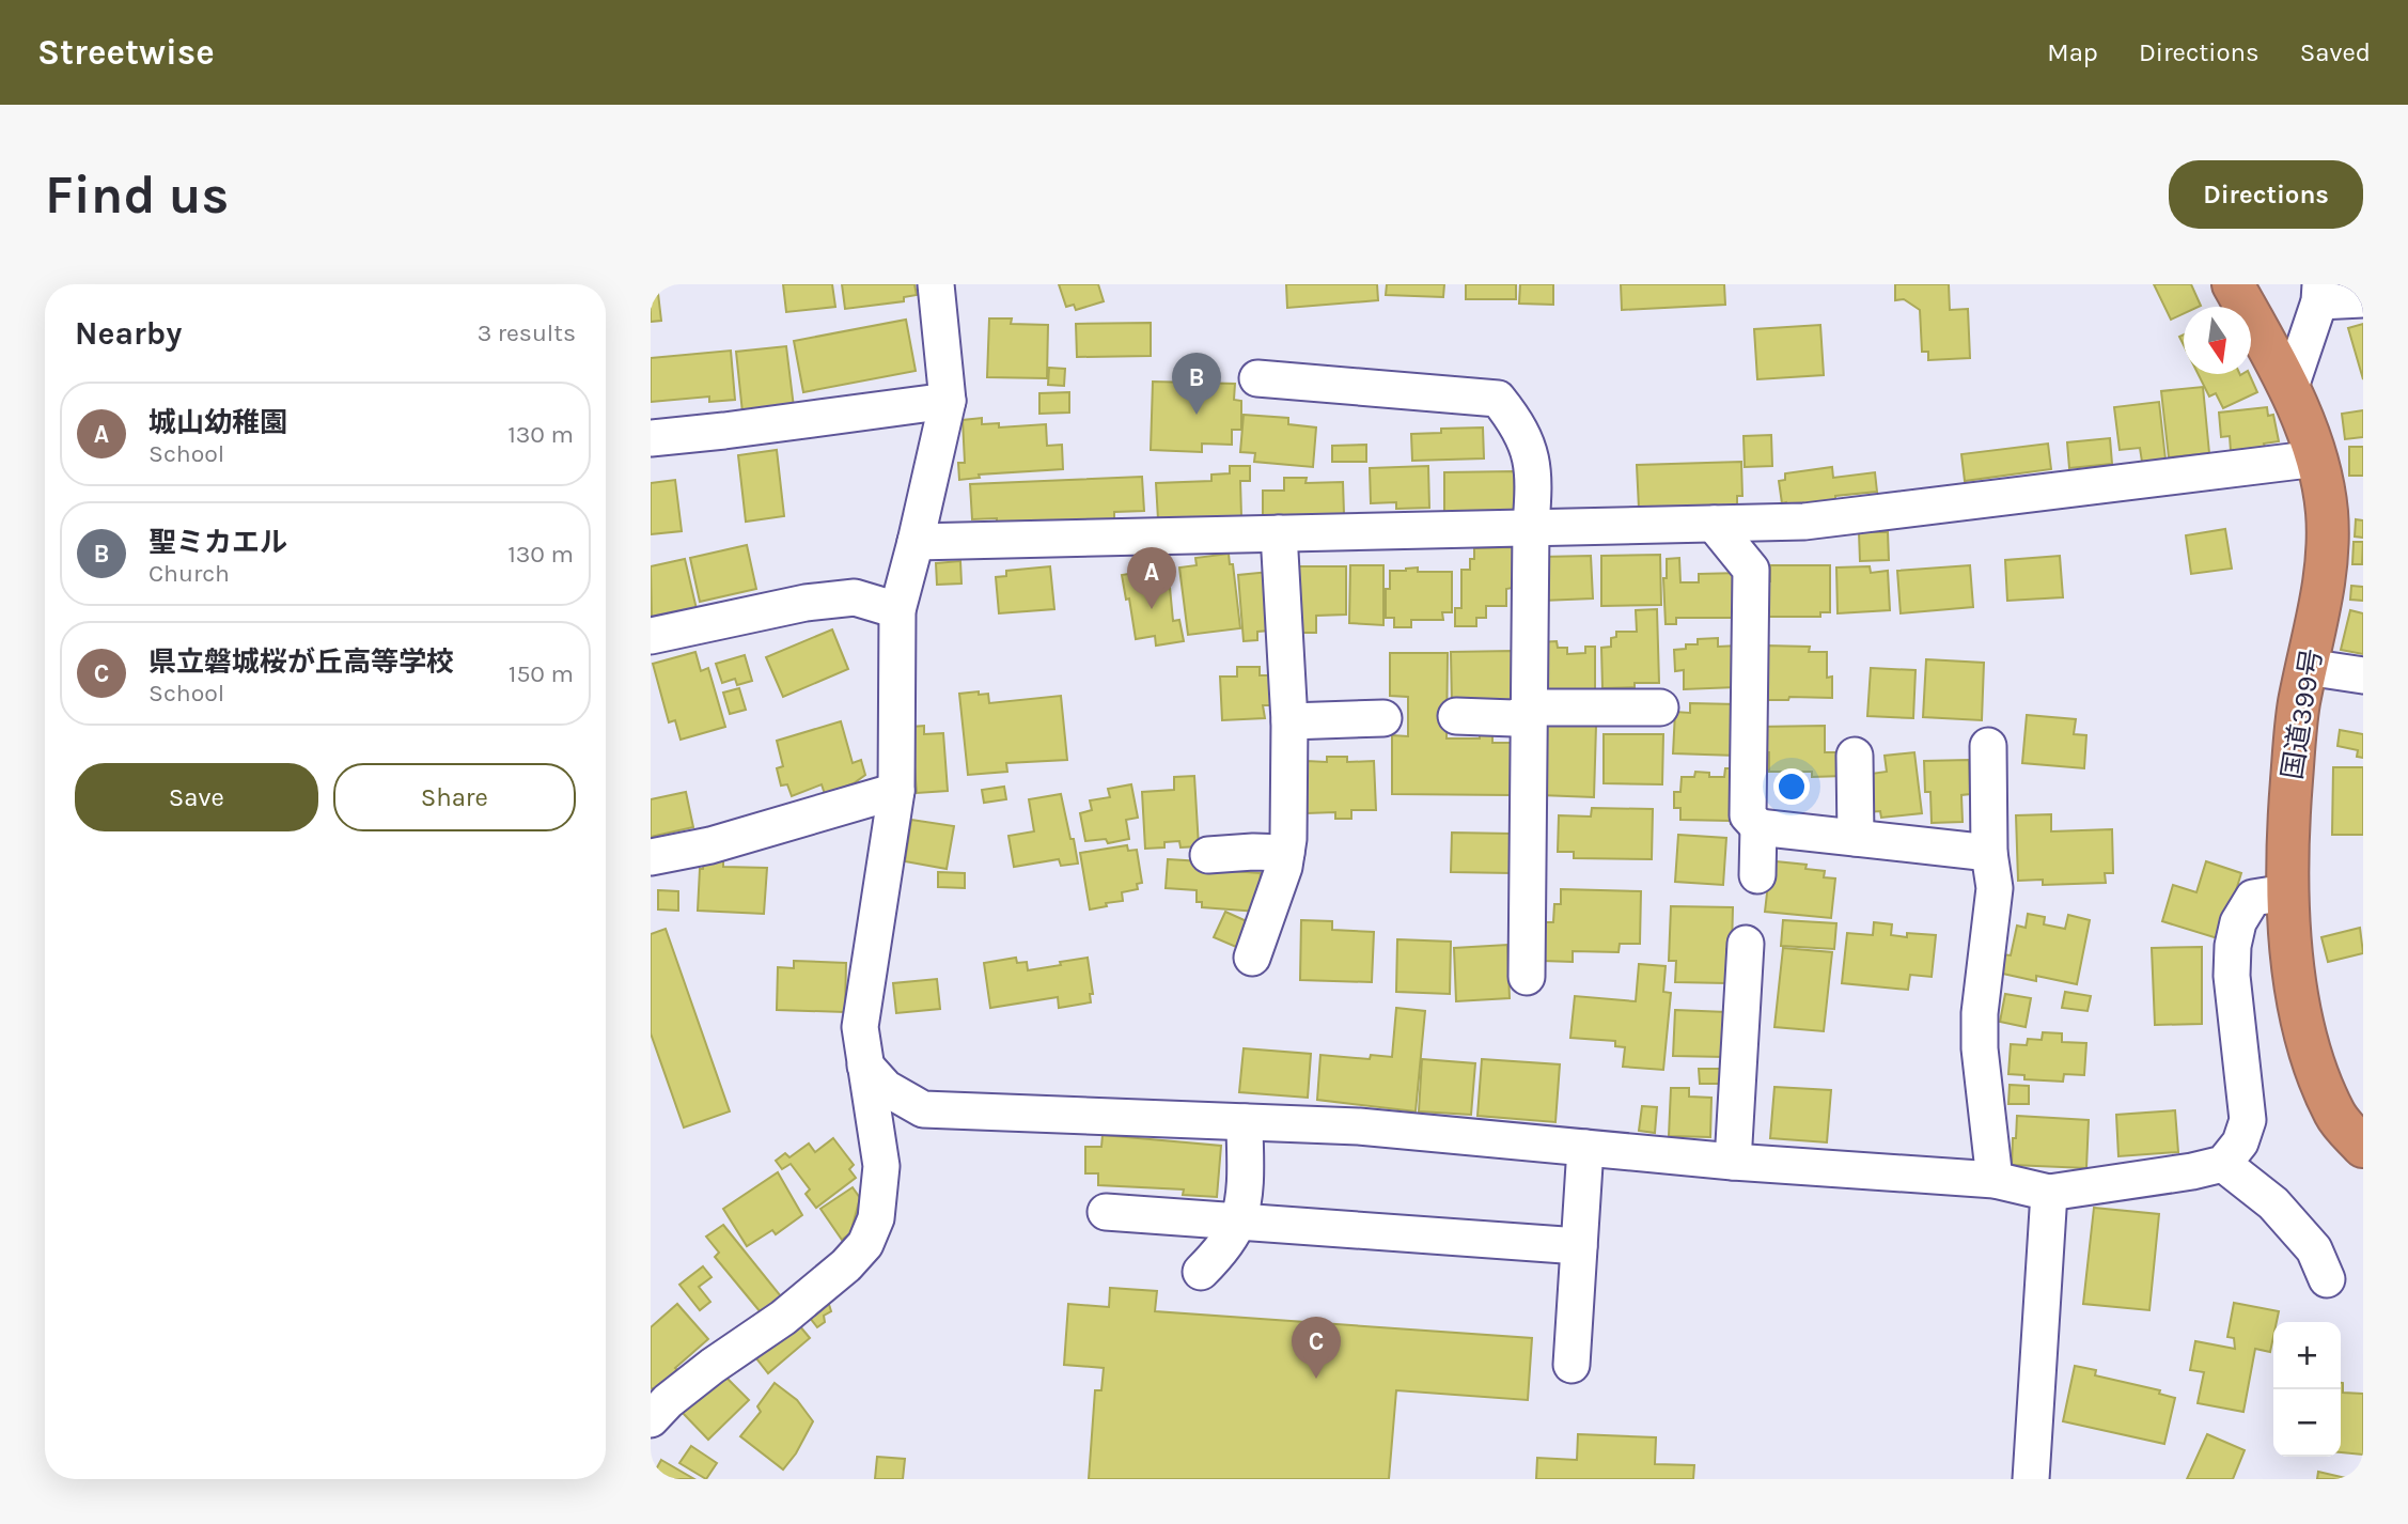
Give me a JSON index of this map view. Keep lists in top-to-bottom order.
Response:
{
  "streets": {
    "highway": ["国道399号"]
  },
  "north": "bottom",
  "page": {
    "header": "Streetwise",
    "nav": ["Map", "Directions", "Saved"],
    "buttons": [
      "Directions",
      ["Save", "Share"]
    ],
    "title": "Find us",
    "heading": ["Nearby", "3 results"],
    "pins": ["B", "A", "C"],
    "list": [
      {
        "mark": "A",
        "name": "城山幼稚園",
        "note": "School",
        "value": "130 m"
      },
      {
        "mark": "B",
        "name": "聖ミカエル",
        "note": "Church",
        "value": "130 m"
      },
      {
        "mark": "C",
        "name": "県立磐城桜が丘高等学校",
        "note": "School",
        "value": "150 m"
      }
    ],
    "map_buttons": ["+", "−"]
  }
}
